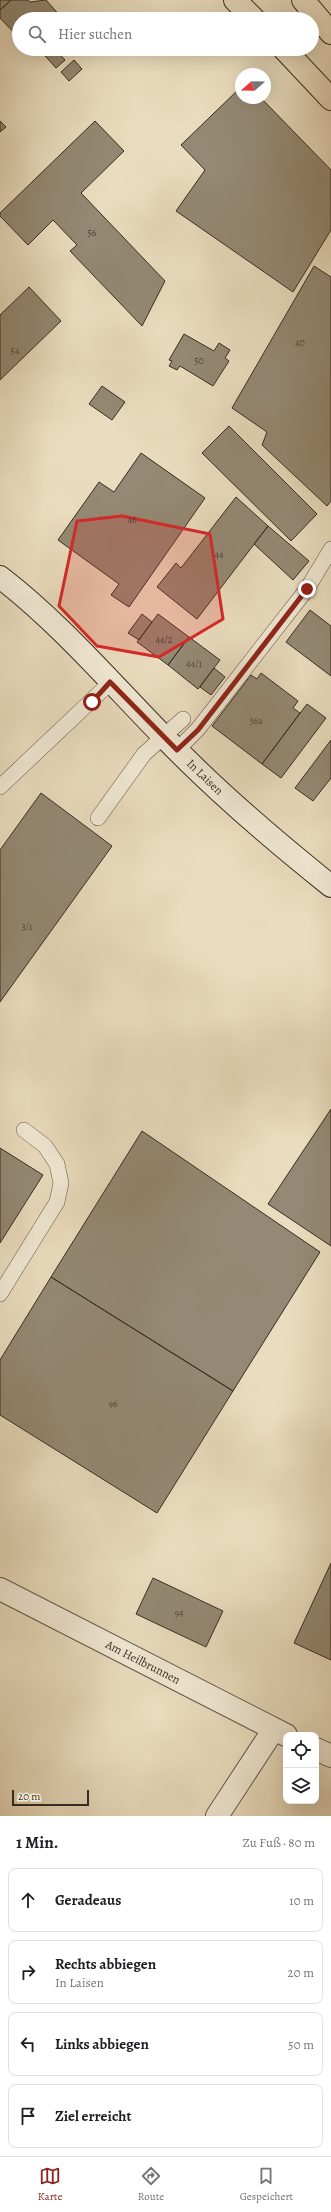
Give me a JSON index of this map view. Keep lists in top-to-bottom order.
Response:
{
  "streets": {
    "street": ["In Laisen", "Am Heilbrunnen"]
  },
  "house_numbers": [
    "56",
    "40",
    "54",
    "50",
    "46",
    "44",
    "44/2",
    "44/1",
    "36a",
    "3/1",
    "96",
    "94"
  ],
  "scale_bar": "20 m",
  "north": "left",
  "page": {
    "search": "Hier suchen",
    "scale": "20 m",
    "heading": ["1 Min.", "Zu Fuß · 80 m"],
    "list": [
      ["Geradeaus", "10 m"],
      ["Rechts abbiegen", "In Laisen", "20 m"],
      ["Links abbiegen", "50 m"],
      "Ziel erreicht"
    ],
    "nav": ["Karte", "Route", "Gespeichert"]
  }
}
